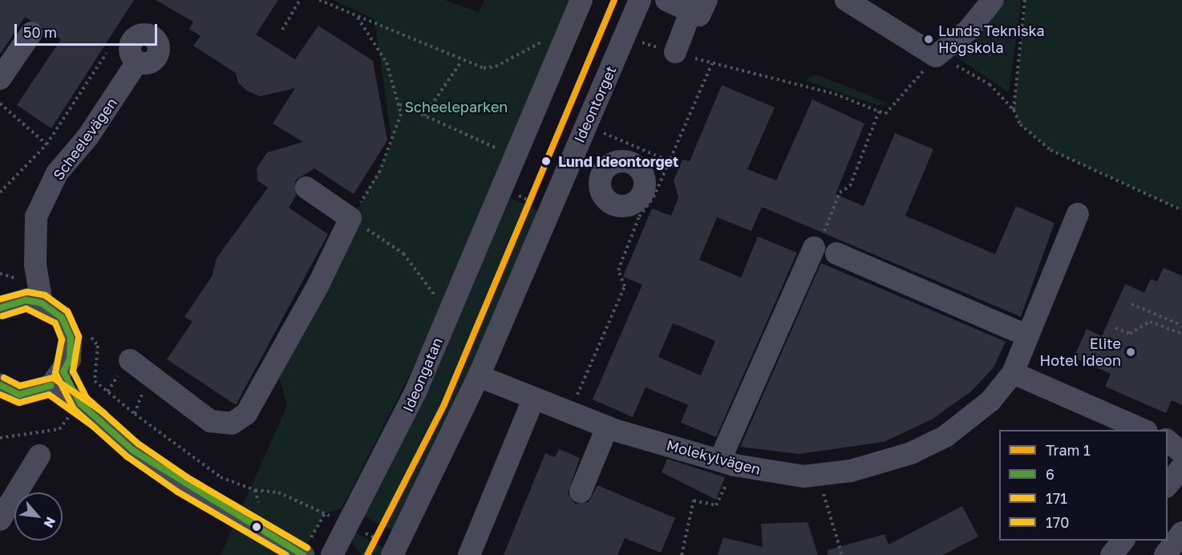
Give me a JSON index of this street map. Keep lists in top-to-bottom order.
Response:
{
  "streets": {
    "street": [
      "Ideontorget",
      "Scheelevägen",
      "Ideongatan",
      "Molekylvägen"
    ]
  },
  "parks": ["Scheeleparken"],
  "places": ["Lunds Tekniska Högskola", "Lund Ideontorget", "Elite Hotel Ideon"],
  "lines": [
    "tram line 1",
    "transit line 170",
    "transit line 6",
    "transit line 171"
  ],
  "legend": [
    "Tram 1",
    "6",
    "171",
    "170"
  ],
  "scale_bar": "50 m",
  "north": "bottom right"
}
